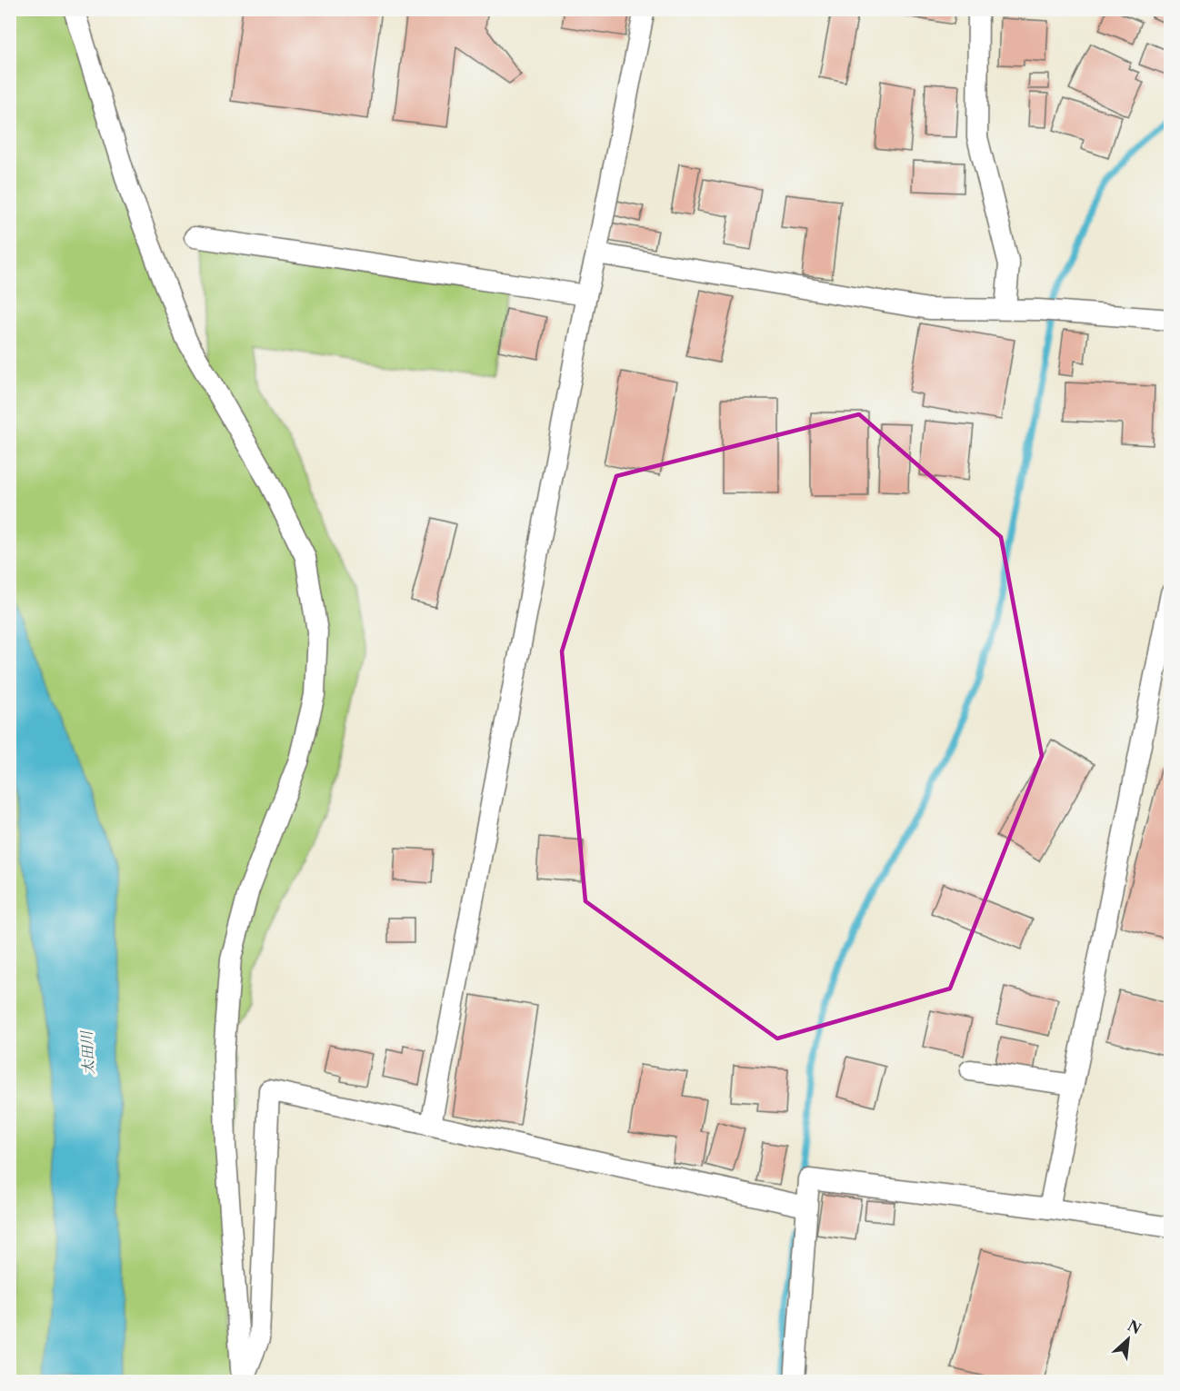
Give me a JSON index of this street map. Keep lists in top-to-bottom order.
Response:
{
  "water": ["太田川"],
  "north": "top right"
}
